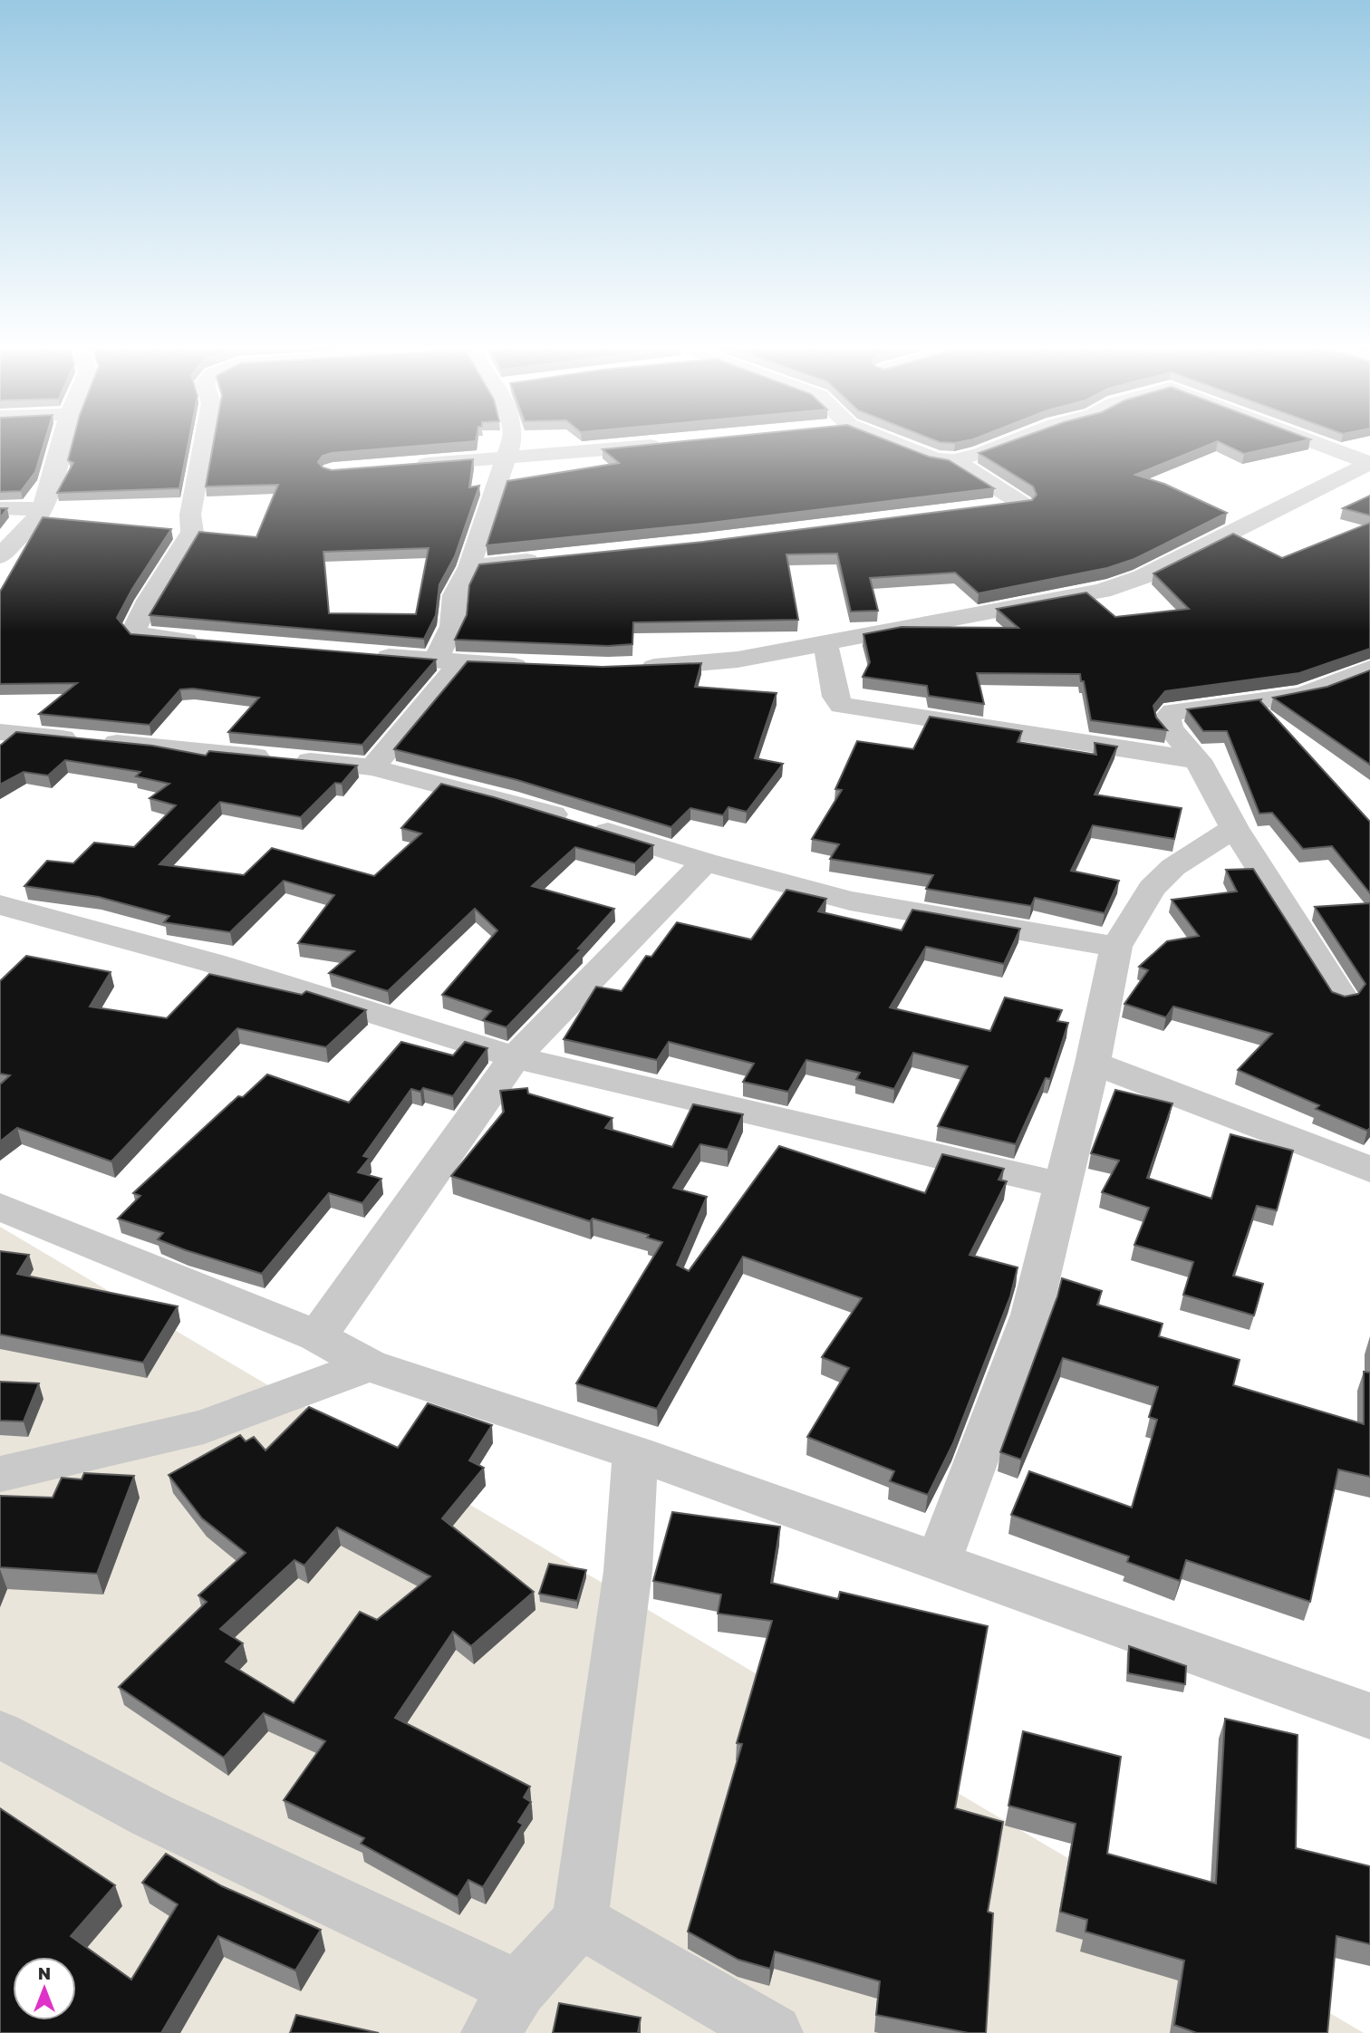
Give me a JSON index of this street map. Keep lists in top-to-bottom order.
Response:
{
  "north": "top"
}
